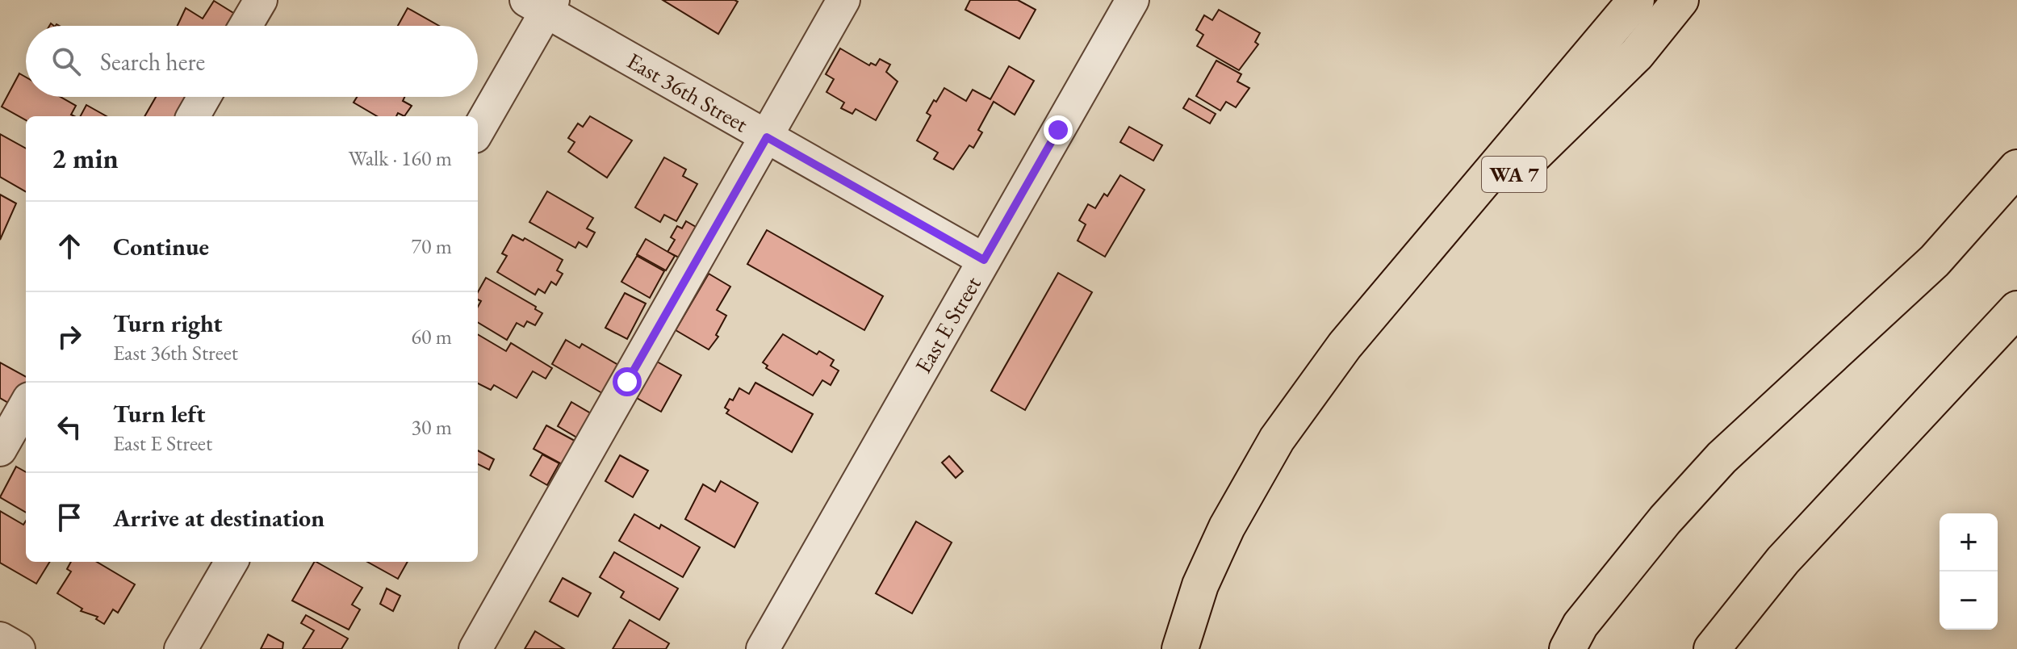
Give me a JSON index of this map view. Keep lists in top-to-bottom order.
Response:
{
  "streets": {
    "highway": ["WA 7"],
    "street": ["East 36th Street", "East E Street"]
  },
  "crossings": [
    ["East 36th Street", "East E Street"]
  ],
  "page": {
    "search": "Search here",
    "heading": ["2 min", "Walk · 160 m"],
    "list": [
      ["Continue", "70 m"],
      ["Turn right", "East 36th Street", "60 m"],
      ["Turn left", "East E Street", "30 m"],
      "Arrive at destination"
    ],
    "map_buttons": ["+", "−"]
  }
}
